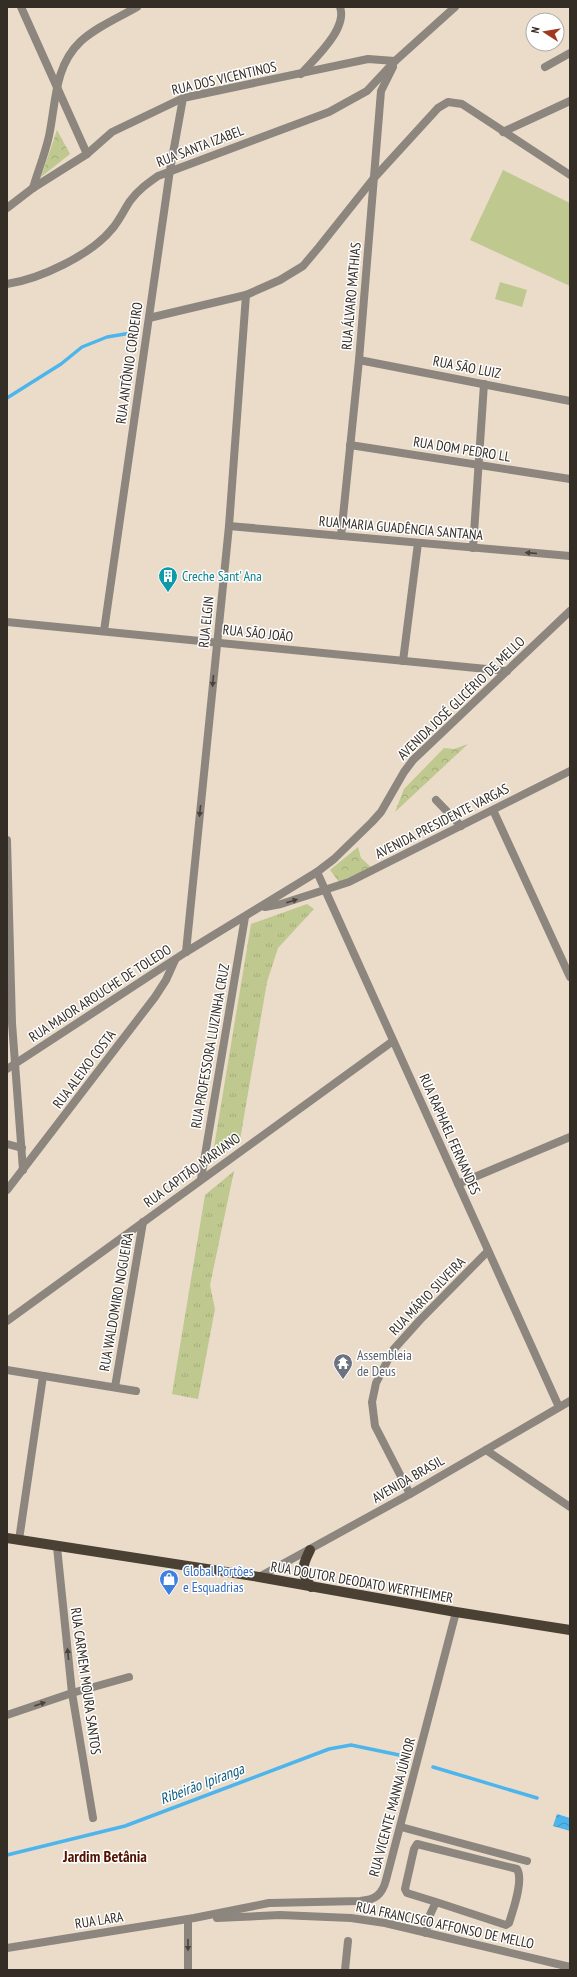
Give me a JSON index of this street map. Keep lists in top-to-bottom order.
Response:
{
  "streets": {
    "main road": ["RUA DOUTOR DEODATO WERTHEIMER"],
    "street": [
      "RUA DOS VICENTINOS",
      "RUA SANTA IZABEL",
      "RUA ÁLVARO MATHIAS",
      "RUA ANTÔNIO CORDEIRO",
      "RUA SÃO LUIZ",
      "RUA DOM PEDRO LL",
      "RUA MARIA GUADÊNCIA SANTANA",
      "RUA ELGIN",
      "RUA SÃO JOÃO",
      "AVENIDA JOSÉ GLICÉRIO DE MELLO",
      "AVENIDA PRESIDENTE VARGAS",
      "RUA MAJOR AROUCHE DE TOLEDO",
      "RUA PROFESSORA LUIZINHA CRUZ",
      "RUA ALEIXO COSTA",
      "RUA RAPHAEL FERNANDES",
      "RUA CAPITÃO MARIANO",
      "RUA MÁRIO SILVEIRA",
      "RUA WALDOMIRO NOGUEIRA",
      "AVENIDA BRASIL",
      "RUA CARMEM MOURA SANTOS",
      "RUA VICENTE MANNA JÚNIOR",
      "RUA LARA",
      "RUA FRANCISCO AFFONSO DE MELLO"
    ]
  },
  "crossings": [
    ["RUA DOS VICENTINOS", "RUA SANTA IZABEL"],
    ["RUA DOS VICENTINOS", "RUA ÁLVARO MATHIAS"],
    ["RUA DOS VICENTINOS", "RUA ANTÔNIO CORDEIRO"],
    ["RUA SANTA IZABEL", "RUA ÁLVARO MATHIAS"],
    ["RUA SANTA IZABEL", "RUA ANTÔNIO CORDEIRO"],
    ["RUA ÁLVARO MATHIAS", "RUA SÃO LUIZ"],
    ["RUA ÁLVARO MATHIAS", "RUA DOM PEDRO LL"],
    ["RUA ÁLVARO MATHIAS", "RUA MARIA GUADÊNCIA SANTANA"],
    ["RUA ANTÔNIO CORDEIRO", "RUA SÃO JOÃO"],
    ["RUA MARIA GUADÊNCIA SANTANA", "RUA ELGIN"],
    ["RUA ELGIN", "RUA SÃO JOÃO"],
    ["RUA ELGIN", "AVENIDA JOSÉ GLICÉRIO DE MELLO"],
    ["RUA ELGIN", "RUA MAJOR AROUCHE DE TOLEDO"],
    ["RUA SÃO JOÃO", "AVENIDA JOSÉ GLICÉRIO DE MELLO"],
    ["AVENIDA JOSÉ GLICÉRIO DE MELLO", "AVENIDA PRESIDENTE VARGAS"],
    ["AVENIDA JOSÉ GLICÉRIO DE MELLO", "RUA MAJOR AROUCHE DE TOLEDO"],
    ["AVENIDA JOSÉ GLICÉRIO DE MELLO", "RUA PROFESSORA LUIZINHA CRUZ"],
    ["AVENIDA JOSÉ GLICÉRIO DE MELLO", "RUA RAPHAEL FERNANDES"],
    ["AVENIDA PRESIDENTE VARGAS", "RUA RAPHAEL FERNANDES"],
    ["RUA MAJOR AROUCHE DE TOLEDO", "RUA ALEIXO COSTA"],
    ["RUA PROFESSORA LUIZINHA CRUZ", "RUA CAPITÃO MARIANO"],
    ["RUA RAPHAEL FERNANDES", "RUA CAPITÃO MARIANO"],
    ["RUA RAPHAEL FERNANDES", "RUA MÁRIO SILVEIRA"],
    ["RUA RAPHAEL FERNANDES", "AVENIDA BRASIL"],
    ["RUA CAPITÃO MARIANO", "RUA WALDOMIRO NOGUEIRA"],
    ["RUA MÁRIO SILVEIRA", "AVENIDA BRASIL"],
    ["AVENIDA BRASIL", "RUA DOUTOR DEODATO WERTHEIMER"],
    ["RUA DOUTOR DEODATO WERTHEIMER", "RUA CARMEM MOURA SANTOS"],
    ["RUA DOUTOR DEODATO WERTHEIMER", "RUA VICENTE MANNA JÚNIOR"],
    ["RUA VICENTE MANNA JÚNIOR", "RUA LARA"],
    ["RUA VICENTE MANNA JÚNIOR", "RUA FRANCISCO AFFONSO DE MELLO"],
    ["RUA LARA", "RUA FRANCISCO AFFONSO DE MELLO"]
  ],
  "one_way": ["RUA ELGIN", "RUA CARMEM MOURA SANTOS"],
  "districts": ["Jardim Betânia"],
  "water": ["Ribeirão Ipiranga"],
  "places": {
    "building": ["Creche Sant' Ana"],
    "temple": ["Assembleia de Deus"],
    "shop": ["Global Portões e Esquadrias"]
  },
  "north": "left"
}
